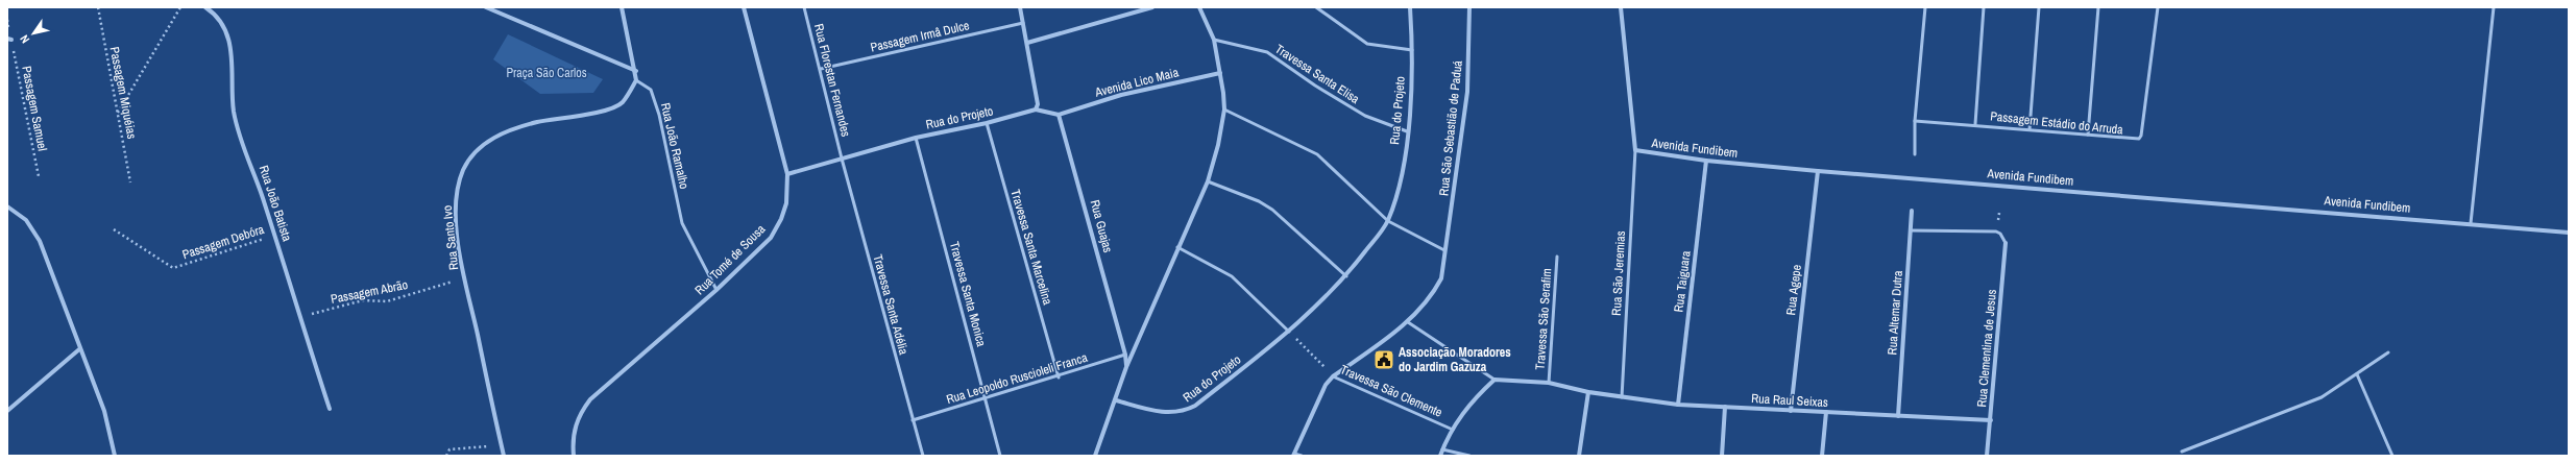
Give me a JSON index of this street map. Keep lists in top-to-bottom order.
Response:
{
  "streets": {
    "street": [
      "Avenida Lico Maia",
      "Rua do Projeto",
      "Rua São Sebastião de Paduá",
      "Avenida Fundibem",
      "Rua João Batista",
      "Rua Guajas",
      "Rua Santo Ivo",
      "Rua Tomé de Sousa",
      "Rua Taiguara",
      "Rua Agepe",
      "Rua Altemar Dutra",
      "Rua Clementina de Jesus",
      "Rua Raul Seixas"
    ],
    "lane": [
      "Passagem Irmâ Dulce",
      "Travessa Santa Elisa",
      "Rua Florestan Fernandes",
      "Passagem Estádio do Arruda",
      "Rua João Ramalho",
      "Travessa Santa Marcelina",
      "Rua São Jeremias",
      "Travessa Santa Monica",
      "Travessa Santa Adélia",
      "Travessa São Serafim",
      "Rua Leopoldo Ruscioleli Franca",
      "Travessa São Clemente"
    ],
    "path": [
      "Passagem Miquéias",
      "Passagem Samuel",
      "Passagem Debóra",
      "Passagem Abrão"
    ]
  },
  "crossings": [
    ["Passagem Irmâ Dulce", "Rua Florestan Fernandes"],
    ["Travessa Santa Elisa", "Rua do Projeto"],
    ["Rua Florestan Fernandes", "Rua do Projeto"],
    ["Rua Florestan Fernandes", "Travessa Santa Adélia"],
    ["Avenida Lico Maia", "Rua Guajas"],
    ["Rua do Projeto", "Travessa Santa Marcelina"],
    ["Rua do Projeto", "Rua Tomé de Sousa"],
    ["Rua do Projeto", "Travessa Santa Monica"],
    ["Rua do Projeto", "Travessa Santa Adélia"],
    ["Rua do Projeto", "Travessa São Clemente"],
    ["Rua São Sebastião de Paduá", "Travessa São Clemente"],
    ["Rua João Ramalho", "Rua Santo Ivo"],
    ["Rua João Ramalho", "Rua Tomé de Sousa"],
    ["Avenida Fundibem", "Rua São Jeremias"],
    ["Avenida Fundibem", "Rua Taiguara"],
    ["Avenida Fundibem", "Rua Agepe"],
    ["Rua João Batista", "Passagem Debóra"],
    ["Rua João Batista", "Passagem Abrão"],
    ["Rua Guajas", "Rua Leopoldo Ruscioleli Franca"],
    ["Rua Santo Ivo", "Passagem Abrão"],
    ["Travessa Santa Marcelina", "Rua Leopoldo Ruscioleli Franca"],
    ["Rua São Jeremias", "Rua Raul Seixas"],
    ["Rua Taiguara", "Rua Raul Seixas"],
    ["Rua Agepe", "Rua Raul Seixas"],
    ["Travessa Santa Monica", "Rua Leopoldo Ruscioleli Franca"],
    ["Travessa Santa Adélia", "Rua Leopoldo Ruscioleli Franca"],
    ["Rua Altemar Dutra", "Rua Raul Seixas"],
    ["Travessa São Serafim", "Rua Raul Seixas"],
    ["Rua Clementina de Jesus", "Rua Raul Seixas"]
  ],
  "parks": ["Praça São Carlos"],
  "places": {
    "public building": ["Associação Moradores do Jardim Gazuza"]
  },
  "north": "bottom left"
}
